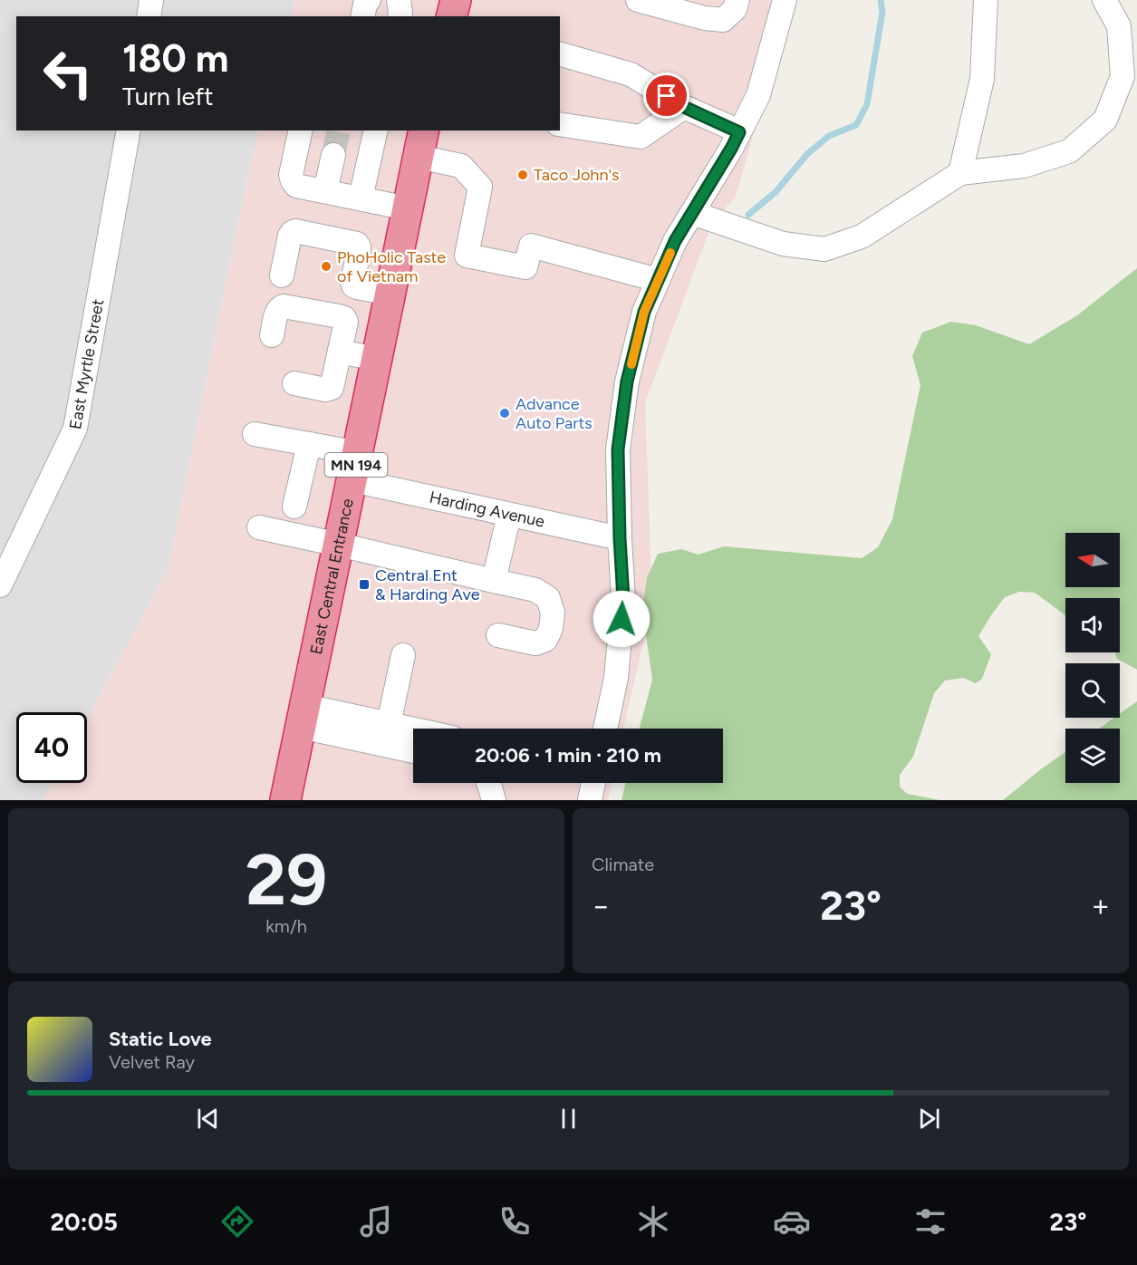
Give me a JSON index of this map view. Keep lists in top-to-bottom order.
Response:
{
  "streets": {
    "highway": ["MN 194", "East Central Entrance"],
    "street": ["East Myrtle Street", "Harding Avenue"]
  },
  "crossings": [
    ["Harding Avenue", "East Central Entrance"]
  ],
  "places": {
    "other": ["Taco John's", "PhoHolic Taste of Vietnam", "Advance Auto Parts"],
    "transit": ["Central Ent & Harding Ave"]
  },
  "north": "left",
  "page": {
    "turn": ["180 m", "Turn left"],
    "limit": "40",
    "trip": "20:06 · 1 min · 210 m",
    "tile": [
      ["29", "km/h"],
      "Climate"
    ],
    "heat": ["−", "23°", "+"],
    "song": ["Static Love", "Velvet Ray"],
    "tabs": ["20:05", "23°"]
  }
}
